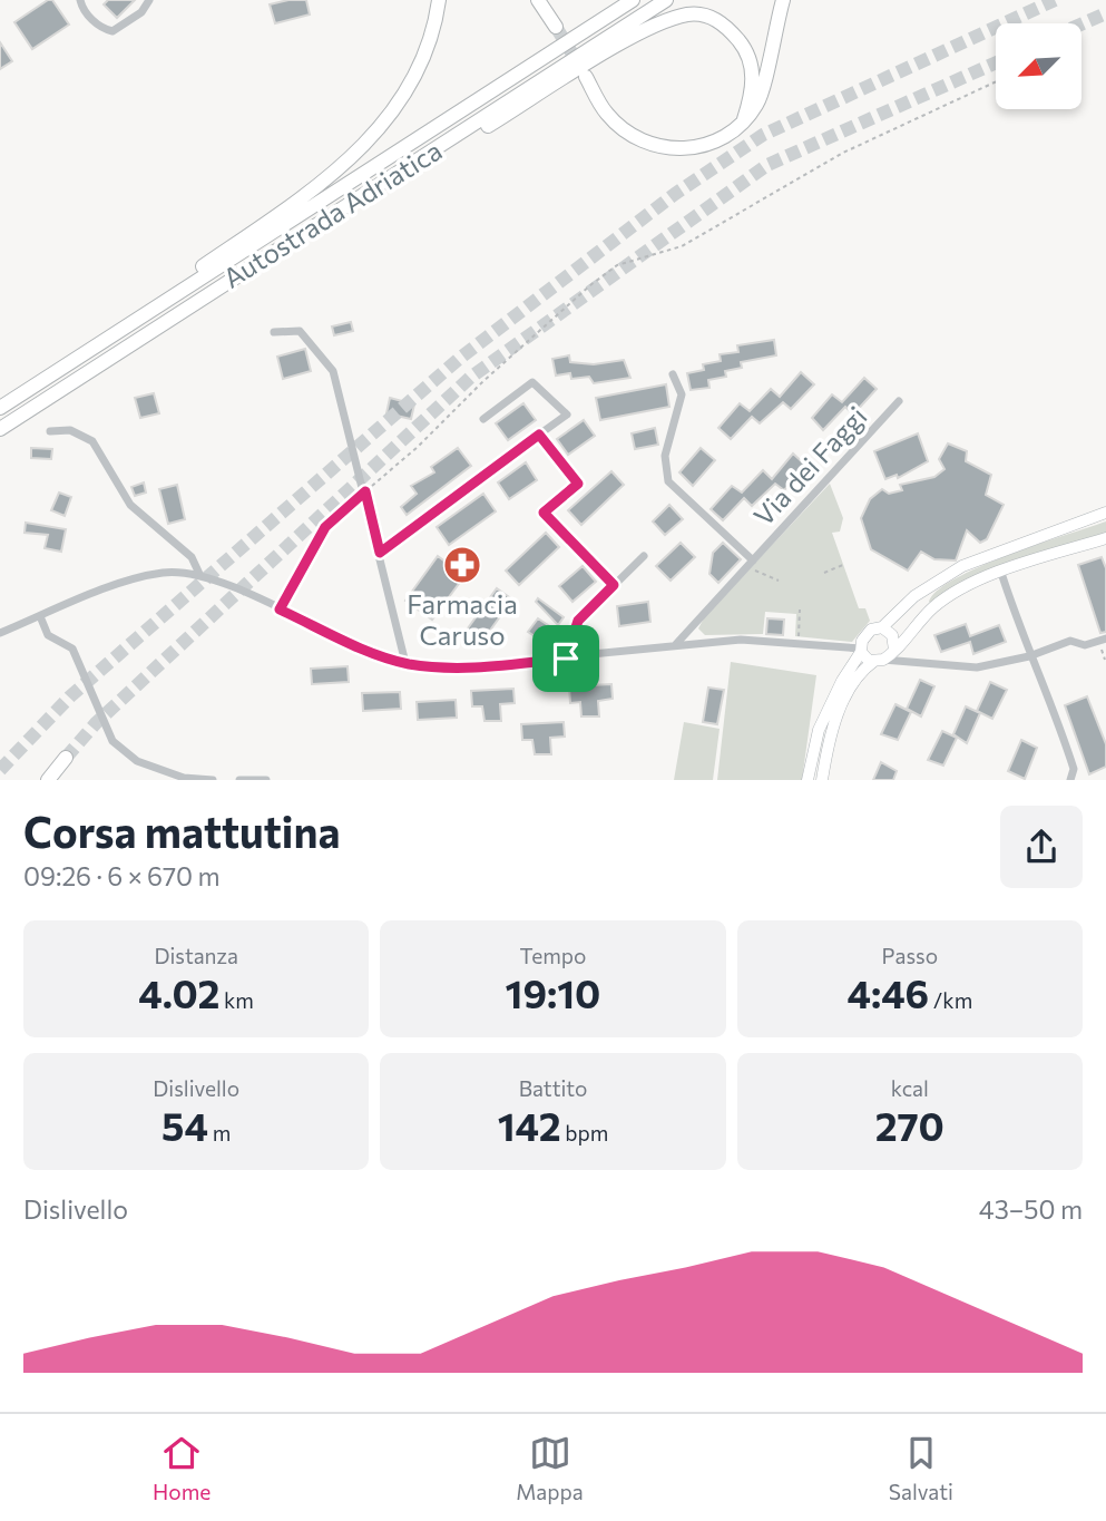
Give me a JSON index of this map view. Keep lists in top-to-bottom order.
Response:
{
  "streets": {
    "highway": ["Autostrada Adriatica"],
    "street": ["Via dei Faggi"]
  },
  "places": {
    "pharmacy": ["Farmacia Caruso"]
  },
  "north": "bottom left",
  "page": {
    "heading": ["Corsa mattutina", "09:26 · 6 × 670 m"],
    "stats": [
      ["Distanza", "4.02 km"],
      ["Tempo", "19:10"],
      ["Passo", "4:46 /km"],
      ["Dislivello", "54 m"],
      ["Battito", "142 bpm"],
      ["kcal", "270"]
    ],
    "chart": ["Dislivello", "43–50 m"],
    "tabs": ["Home", "Mappa", "Salvati"]
  }
}
